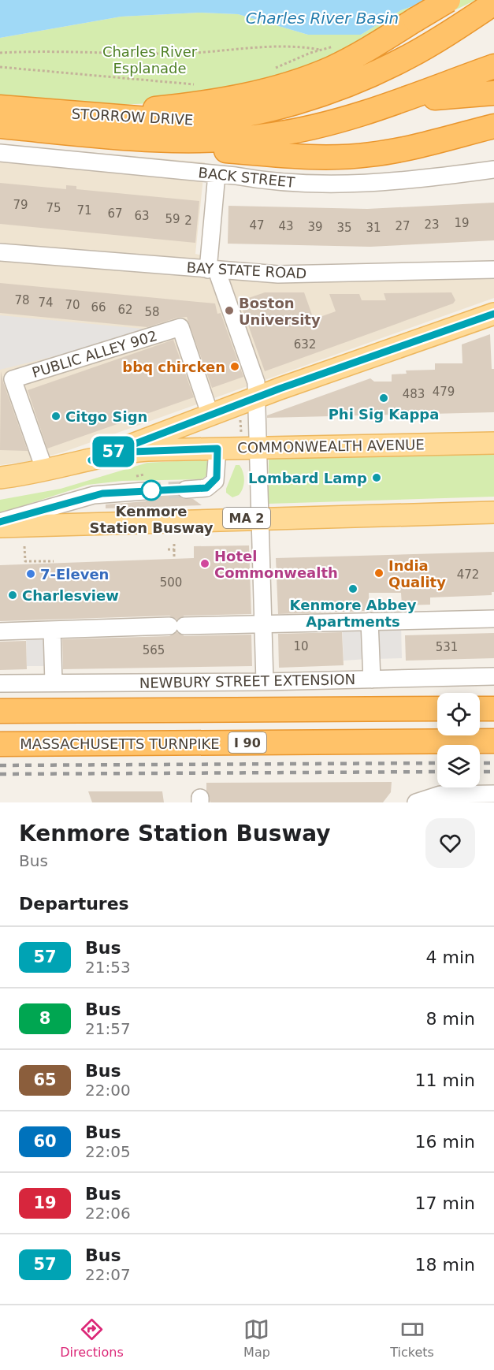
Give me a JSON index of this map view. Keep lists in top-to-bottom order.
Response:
{
  "streets": {
    "highway": ["STORROW DRIVE", "I 90", "MASSACHUSETTS TURNPIKE"],
    "main road": ["COMMONWEALTH AVENUE", "MA 2"],
    "street": [
      "BACK STREET",
      "BAY STATE ROAD",
      "PUBLIC ALLEY 902",
      "NEWBURY STREET EXTENSION"
    ]
  },
  "crossings": [
    ["PUBLIC ALLEY 902", "COMMONWEALTH AVENUE"]
  ],
  "water": ["Charles River Basin"],
  "parks": ["Charles River Esplanade"],
  "places": [
    "Boston University",
    "bbq chircken",
    "Phi Sig Kappa",
    "Citgo Sign",
    "Lombard Lamp",
    "Kenmore Station Busway",
    "Hotel Commonwealth",
    "India Quality",
    "7-Eleven",
    "Kenmore Abbey Apartments",
    "Charlesview"
  ],
  "lines": ["bus line 57"],
  "house_numbers": [
    "79",
    "75",
    "71",
    "67",
    "63",
    "59",
    "2",
    "19",
    "23",
    "47",
    "43",
    "27",
    "39",
    "35",
    "31",
    "78",
    "74",
    "70",
    "66",
    "62",
    "58",
    "632",
    "479",
    "483",
    "472",
    "500",
    "10",
    "531",
    "565"
  ],
  "page": {
    "on_map": "57",
    "heading": [
      ["Kenmore Station Busway", "Bus"],
      "Departures"
    ],
    "list": [
      {
        "mark": "57",
        "name": "Bus",
        "note": "21:53",
        "value": "4 min"
      },
      {
        "mark": "8",
        "name": "Bus",
        "note": "21:57",
        "value": "8 min"
      },
      {
        "mark": "65",
        "name": "Bus",
        "note": "22:00",
        "value": "11 min"
      },
      {
        "mark": "60",
        "name": "Bus",
        "note": "22:05",
        "value": "16 min"
      },
      {
        "mark": "19",
        "name": "Bus",
        "note": "22:06",
        "value": "17 min"
      },
      {
        "mark": "57",
        "name": "Bus",
        "note": "22:07",
        "value": "18 min"
      }
    ],
    "tabs": ["Directions", "Map", "Tickets"]
  }
}
